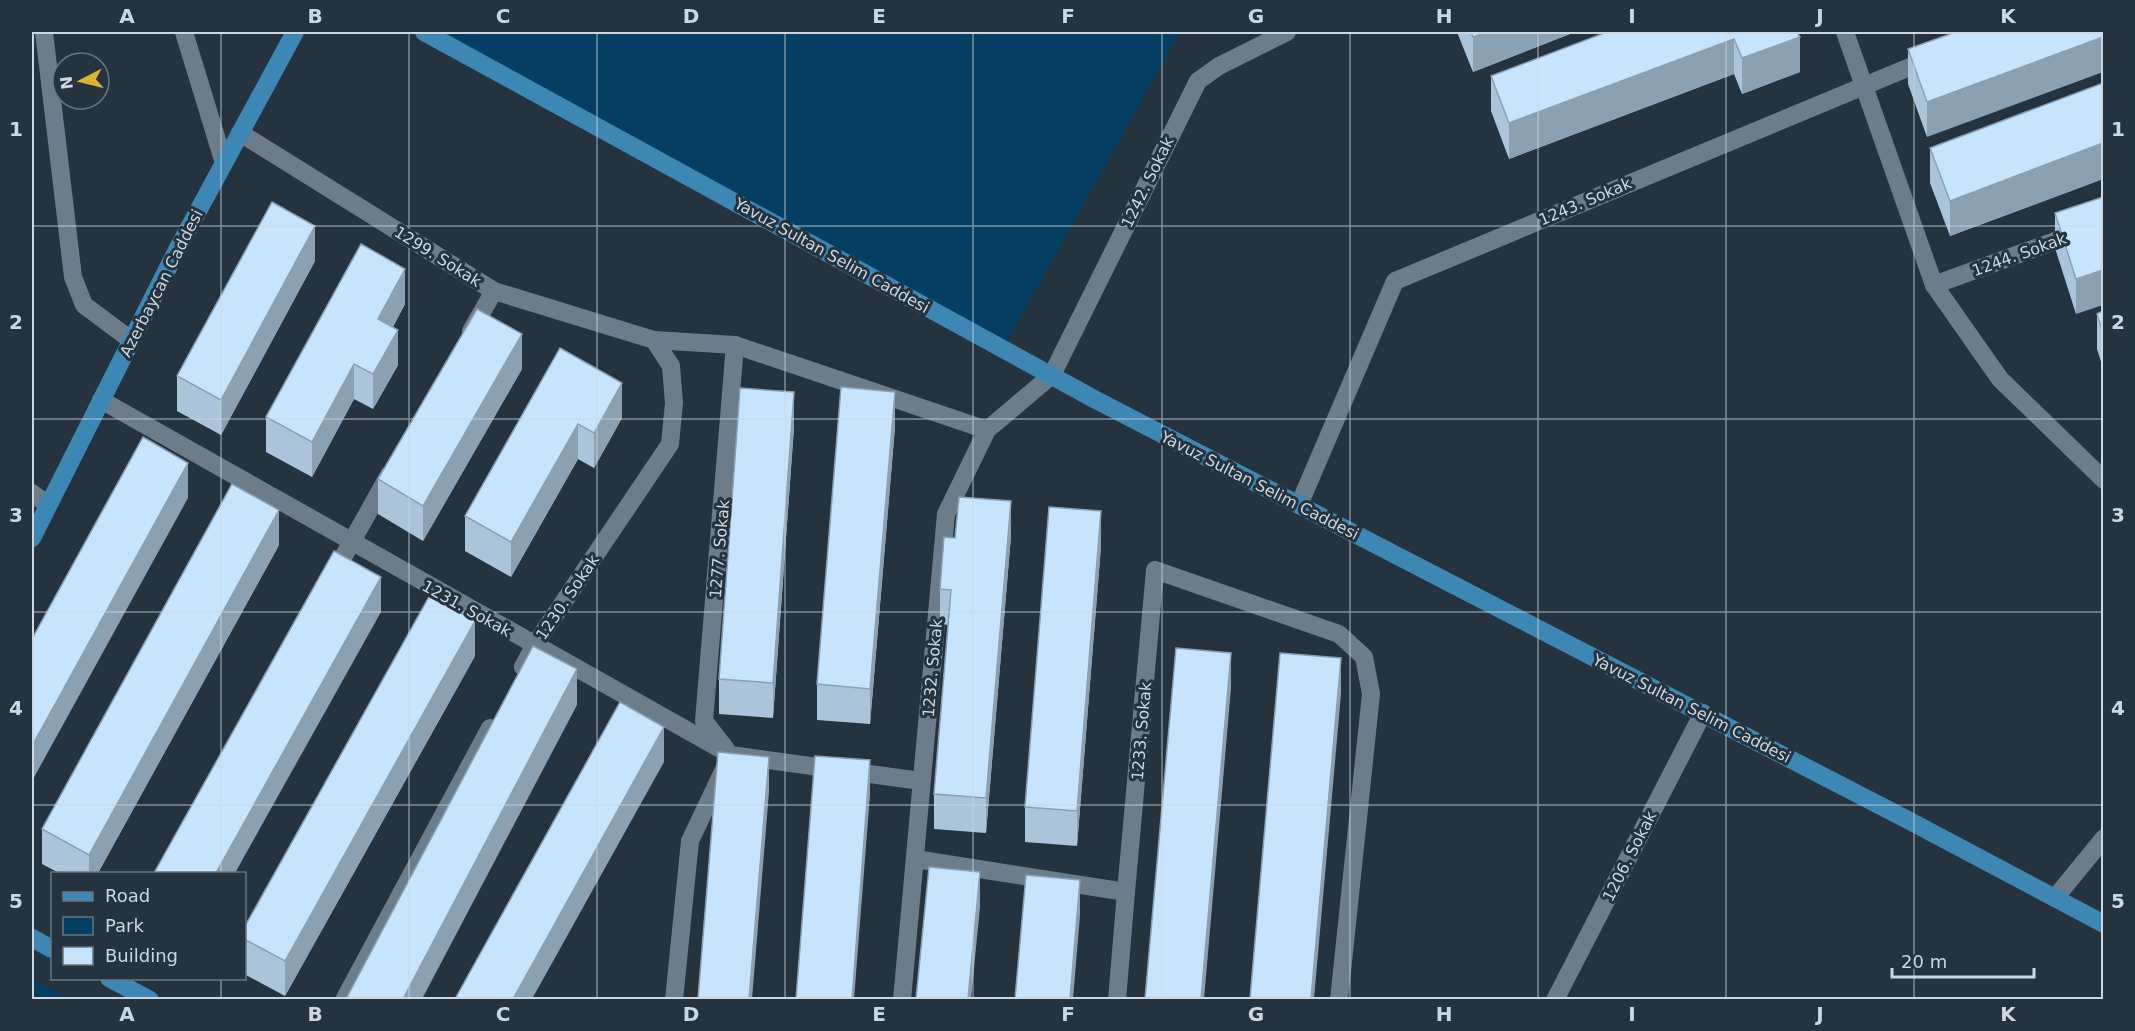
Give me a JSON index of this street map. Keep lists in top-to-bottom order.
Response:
{
  "streets": {
    "main road": ["Yavuz Sultan Selim Caddesi", "Azerbaycan Caddesi"],
    "street": [
      "1242. Sokak",
      "1243. Sokak",
      "1244. Sokak",
      "1299. Sokak",
      "1277. Sokak",
      "1230. Sokak",
      "1231. Sokak",
      "1232. Sokak",
      "1233. Sokak",
      "1206. Sokak"
    ]
  },
  "crossings": [
    ["1242. Sokak", "Yavuz Sultan Selim Caddesi"],
    ["1242. Sokak", "1232. Sokak"],
    ["1243. Sokak", "Yavuz Sultan Selim Caddesi"],
    ["Yavuz Sultan Selim Caddesi", "1232. Sokak"],
    ["Yavuz Sultan Selim Caddesi", "1206. Sokak"],
    ["1299. Sokak", "Azerbaycan Caddesi"],
    ["Azerbaycan Caddesi", "1231. Sokak"],
    ["1277. Sokak", "1231. Sokak"],
    ["1230. Sokak", "1231. Sokak"],
    ["1231. Sokak", "1232. Sokak"]
  ],
  "legend": ["Road", "Park", "Building"],
  "scale_bar": "20 m",
  "north": "left",
  "grid": {
    "columns": [
      "A",
      "B",
      "C",
      "D",
      "E",
      "F",
      "G",
      "H",
      "I",
      "J",
      "K"
    ],
    "rows": [
      "1",
      "2",
      "3",
      "4",
      "5"
    ]
  }
}
